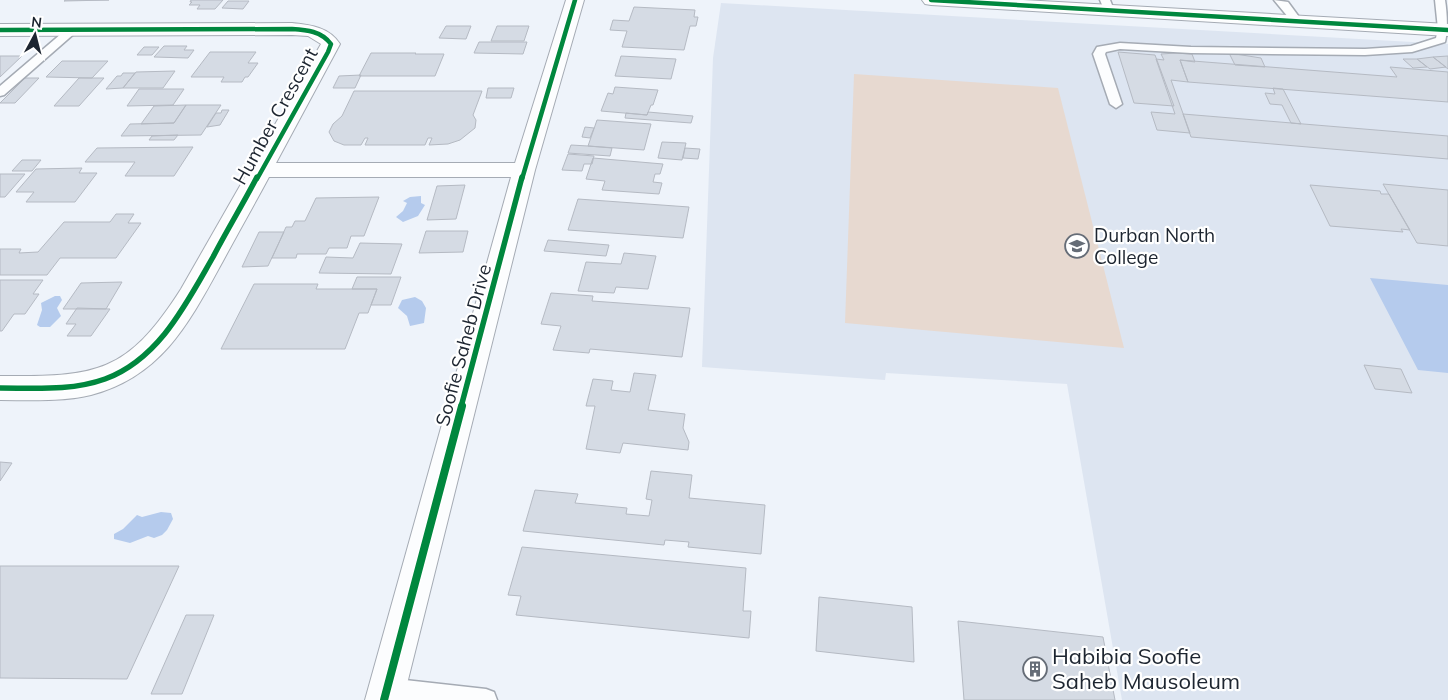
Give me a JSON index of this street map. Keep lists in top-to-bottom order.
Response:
{
  "streets": {
    "street": ["Humber Crescent", "Soofie Saheb Drive"]
  },
  "crossings": [
    ["Humber Crescent", "Soofie Saheb Drive"]
  ],
  "places": {
    "school or university": ["Durban North College"],
    "building": ["Habibia Soofie Saheb Mausoleum"]
  },
  "north": "top"
}
